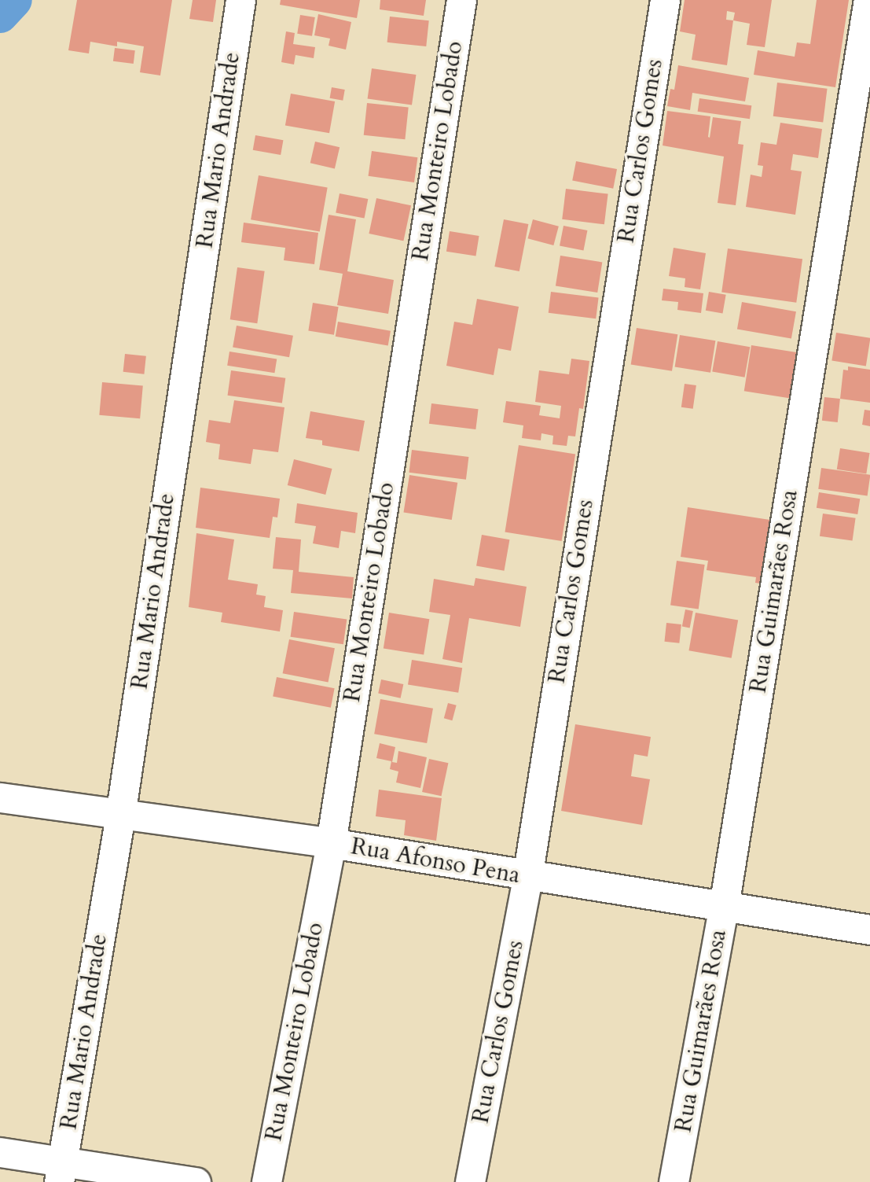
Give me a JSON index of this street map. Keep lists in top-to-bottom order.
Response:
{
  "streets": {
    "street": [
      "Rua Mario Andrade",
      "Rua Monteiro Lobado",
      "Rua Carlos Gomes",
      "Rua Guimarães Rosa",
      "Rua Afonso Pena"
    ]
  },
  "crossings": [
    ["Rua Mario Andrade", "Rua Afonso Pena"],
    ["Rua Monteiro Lobado", "Rua Afonso Pena"],
    ["Rua Carlos Gomes", "Rua Afonso Pena"],
    ["Rua Guimarães Rosa", "Rua Afonso Pena"]
  ]
}
